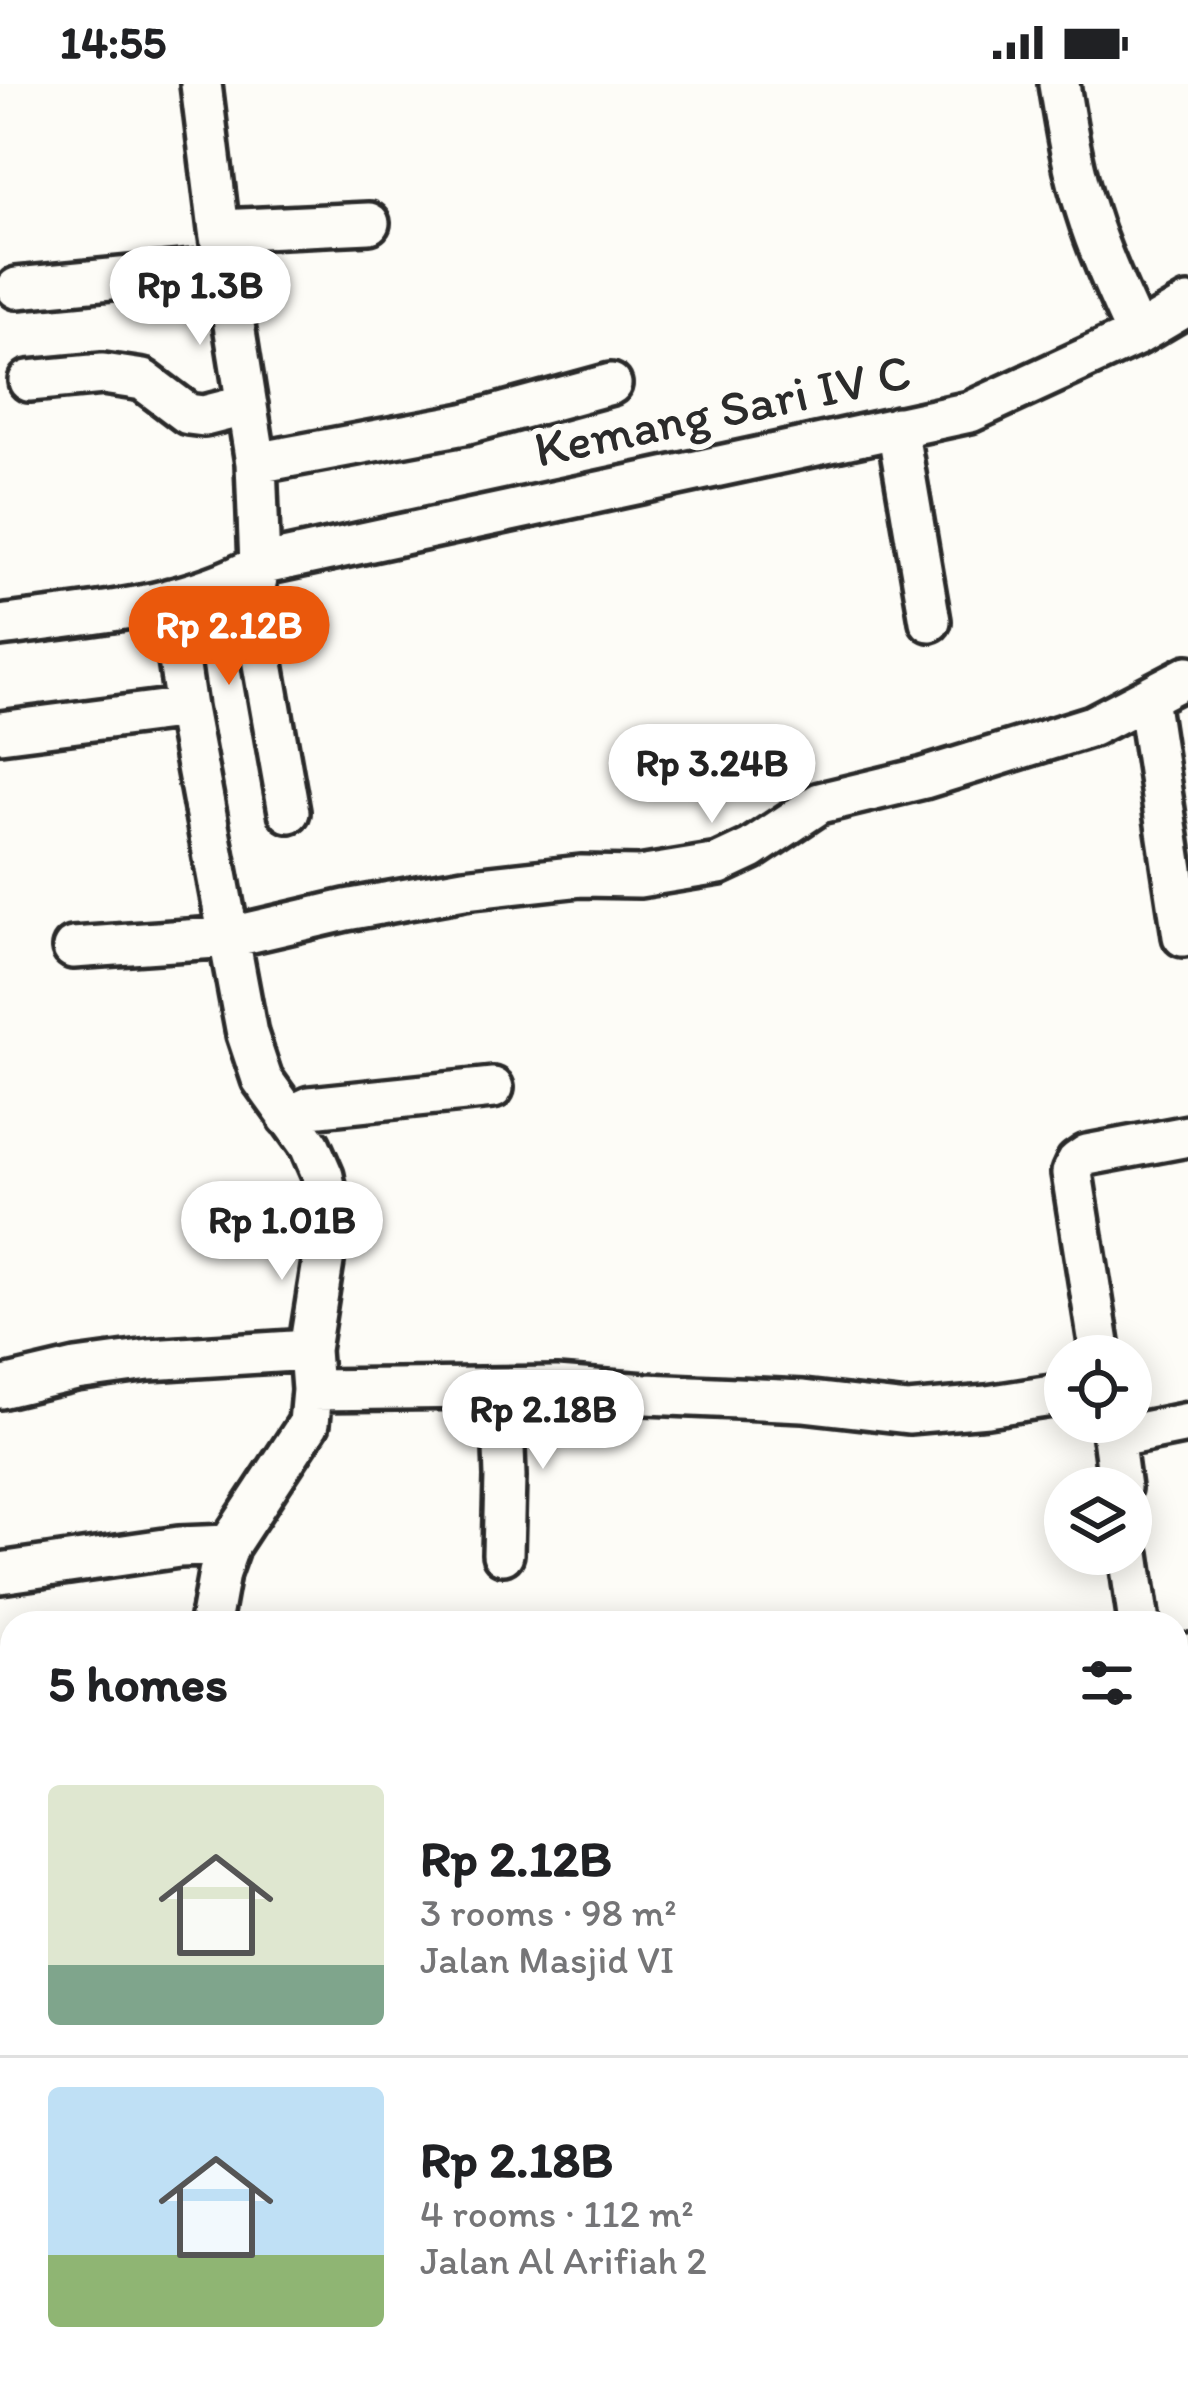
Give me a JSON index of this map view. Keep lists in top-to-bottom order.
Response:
{
  "streets": {
    "street": ["Kemang Sari IV C"]
  },
  "page": {
    "status": "14:55",
    "price": [
      "Rp 1.3B",
      "Rp 2.12B",
      "Rp 3.24B",
      "Rp 1.01B",
      "Rp 2.18B"
    ],
    "heading": "5 homes",
    "list": [
      {
        "name": "Rp 2.12B",
        "note": "3 rooms · 98 m² · Jalan Masjid VI"
      },
      {
        "name": "Rp 2.18B",
        "note": "4 rooms · 112 m² · Jalan Al Arifiah 2"
      }
    ]
  }
}
